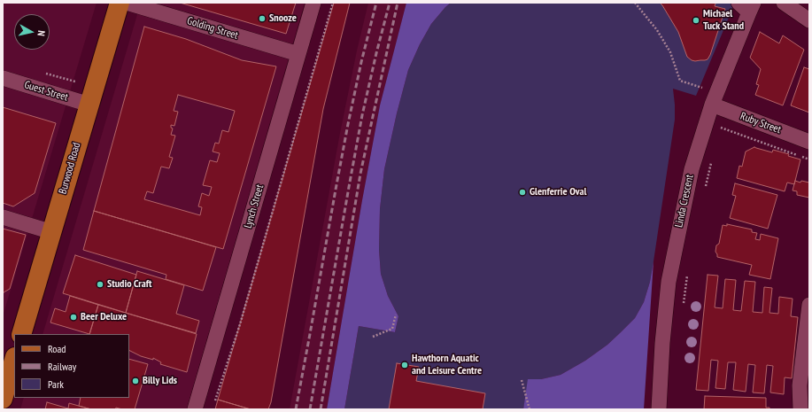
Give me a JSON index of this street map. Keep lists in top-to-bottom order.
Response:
{
  "streets": {
    "main road": ["Burwood Road"],
    "street": [
      "Golding Street",
      "Guest Street",
      "Ruby Street",
      "Linda Crescent",
      "Lynch Street"
    ]
  },
  "crossings": [
    ["Golding Street", "Lynch Street"],
    ["Guest Street", "Burwood Road"],
    ["Ruby Street", "Linda Crescent"]
  ],
  "places": [
    "Snooze",
    "Michael Tuck Stand",
    "Glenferrie Oval",
    "Studio Craft",
    "Beer Deluxe",
    "Hawthorn Aquatic and Leisure Centre",
    "Billy Lids"
  ],
  "legend": ["Road", "Railway", "Park"],
  "north": "right"
}
